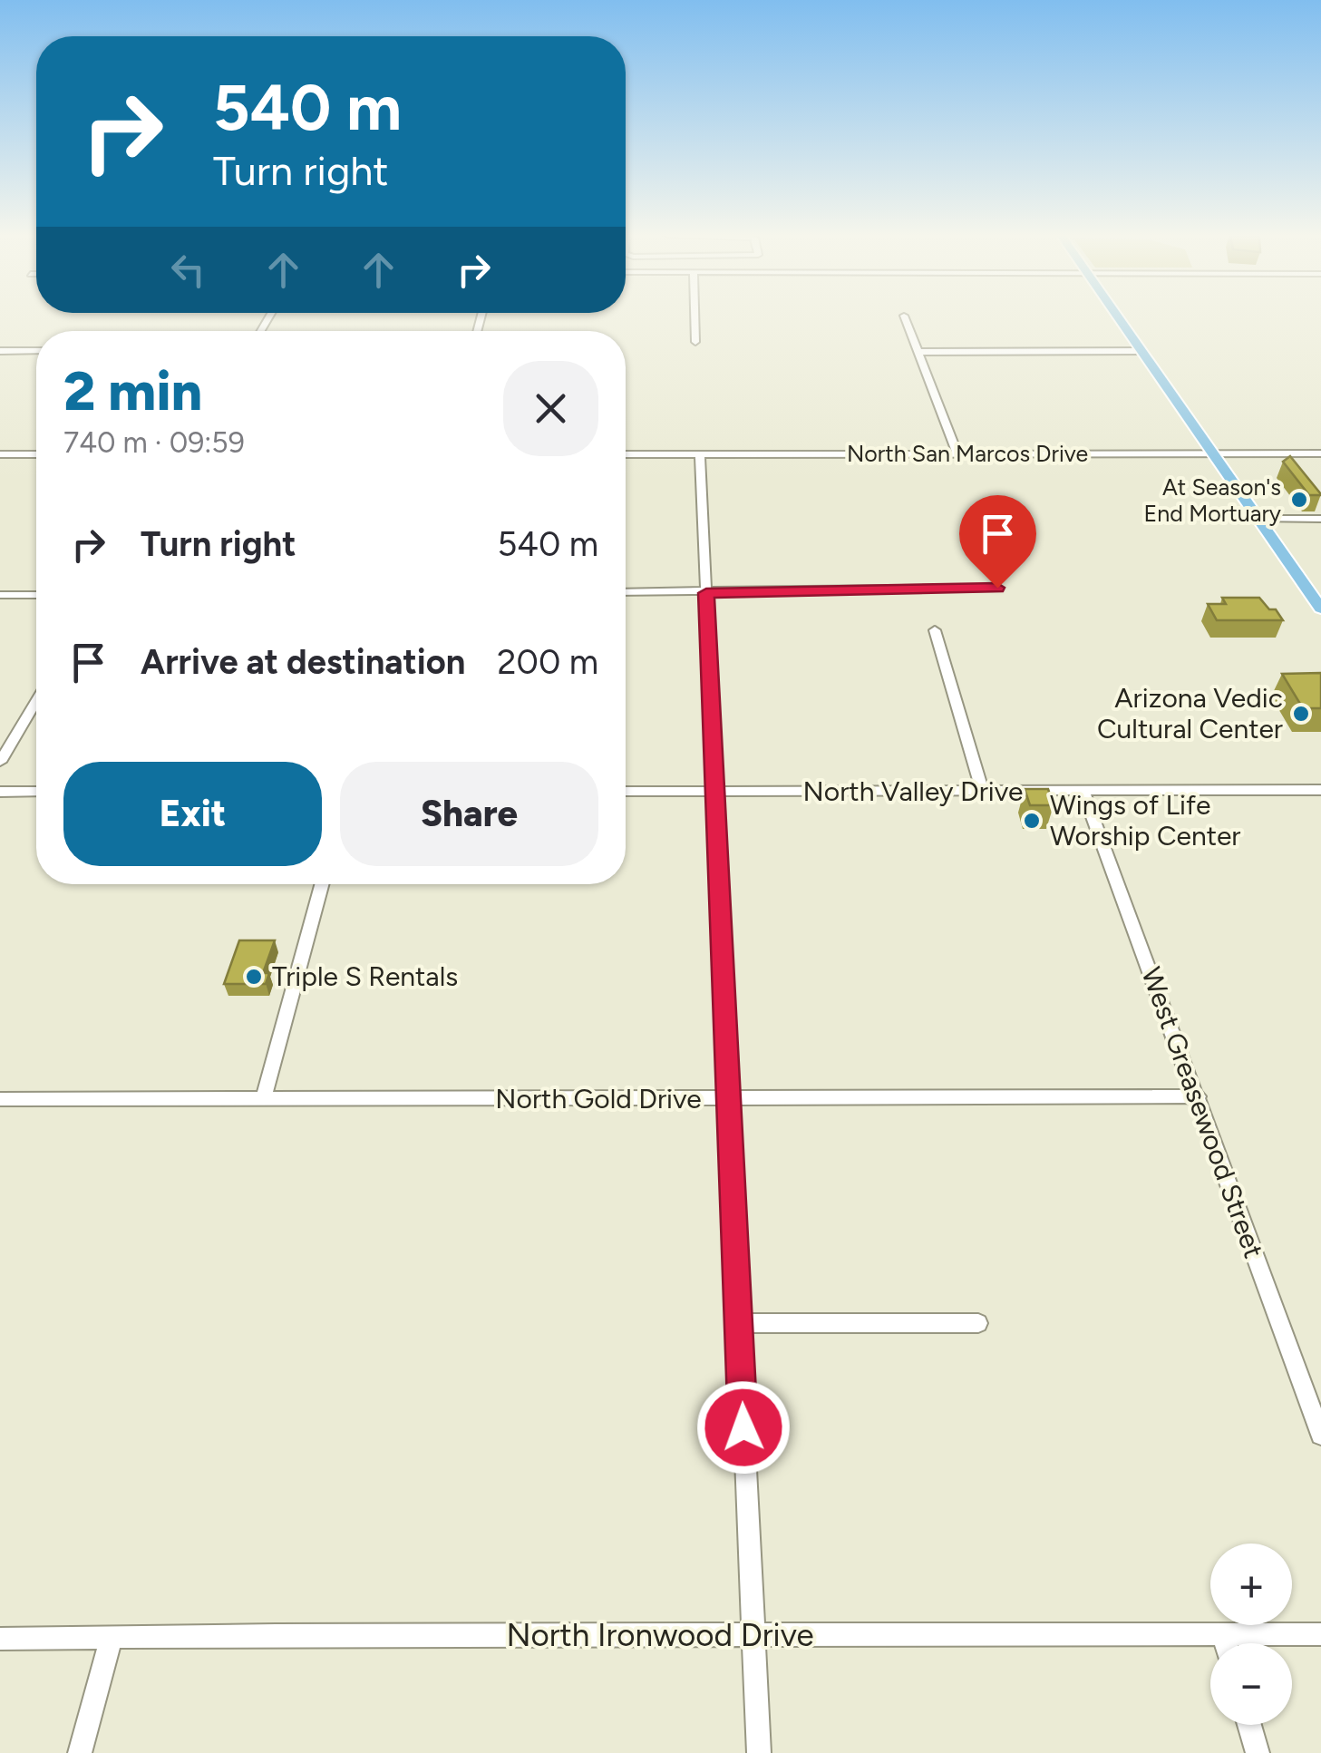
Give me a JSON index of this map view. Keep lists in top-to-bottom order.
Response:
{
  "streets": {
    "street": [
      "North San Marcos Drive",
      "North Valley Drive",
      "North Gold Drive",
      "West Greasewood Street",
      "North Ironwood Drive"
    ]
  },
  "crossings": [
    ["North Valley Drive", "West Greasewood Street"],
    ["North Gold Drive", "West Greasewood Street"]
  ],
  "places": [
    "At Season's End Mortuary",
    "Arizona Vedic Cultural Center",
    "Wings of Life Worship Center",
    "Triple S Rentals"
  ],
  "page": {
    "turn": ["540 m", "Turn right"],
    "heading": ["2 min", "740 m · 09:59"],
    "list": [
      {
        "name": "Turn right",
        "value": "540 m"
      },
      {
        "name": "Arrive at destination",
        "value": "200 m"
      }
    ],
    "buttons": ["Exit", "Share"],
    "map_buttons": ["+", "−"]
  }
}
